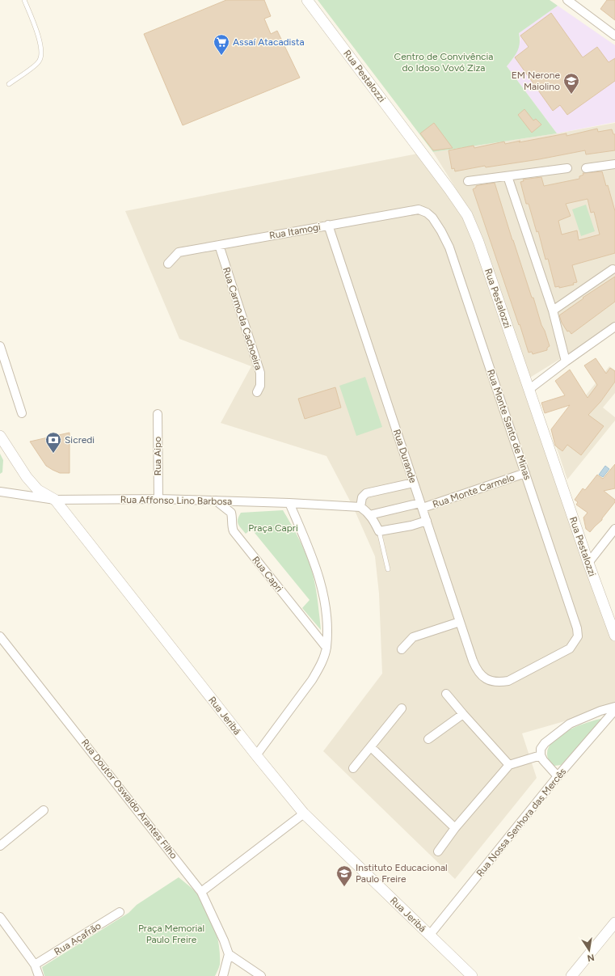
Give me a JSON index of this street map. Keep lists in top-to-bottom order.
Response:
{
  "streets": {
    "street": [
      "Rua Pestalozzi",
      "Rua Itamogi",
      "Rua Carmo da Cachoeira",
      "Rua Monte Santo de Minas",
      "Rua Aipo",
      "Rua Durande",
      "Rua Monte Carmelo",
      "Rua Affonso Lino Barbosa",
      "Rua Capri",
      "Rua Jeribá",
      "Rua Doutor Oswaldo Arantes Filho",
      "Rua Nossa Senhora das Mercês",
      "Rua Açafrão"
    ]
  },
  "crossings": [
    ["Rua Itamogi", "Rua Carmo da Cachoeira"],
    ["Rua Itamogi", "Rua Monte Santo de Minas"],
    ["Rua Itamogi", "Rua Durande"],
    ["Rua Monte Santo de Minas", "Rua Durande"],
    ["Rua Monte Santo de Minas", "Rua Monte Carmelo"],
    ["Rua Aipo", "Rua Affonso Lino Barbosa"],
    ["Rua Durande", "Rua Monte Carmelo"],
    ["Rua Affonso Lino Barbosa", "Rua Capri"],
    ["Rua Affonso Lino Barbosa", "Rua Jeribá"],
    ["Rua Jeribá", "Rua Nossa Senhora das Mercês"]
  ],
  "parks": ["Centro de Convivência do Idoso Vovó Ziza", "Praça Capri", "Praça Memorial Paulo Freire"],
  "places": {
    "supermarket": ["Assaí Atacadista"],
    "school or university": ["EM Nerone Maiolino", "Instituto Educacional Paulo Freire"],
    "bank": ["Sicredi"]
  },
  "north": "bottom"
}
